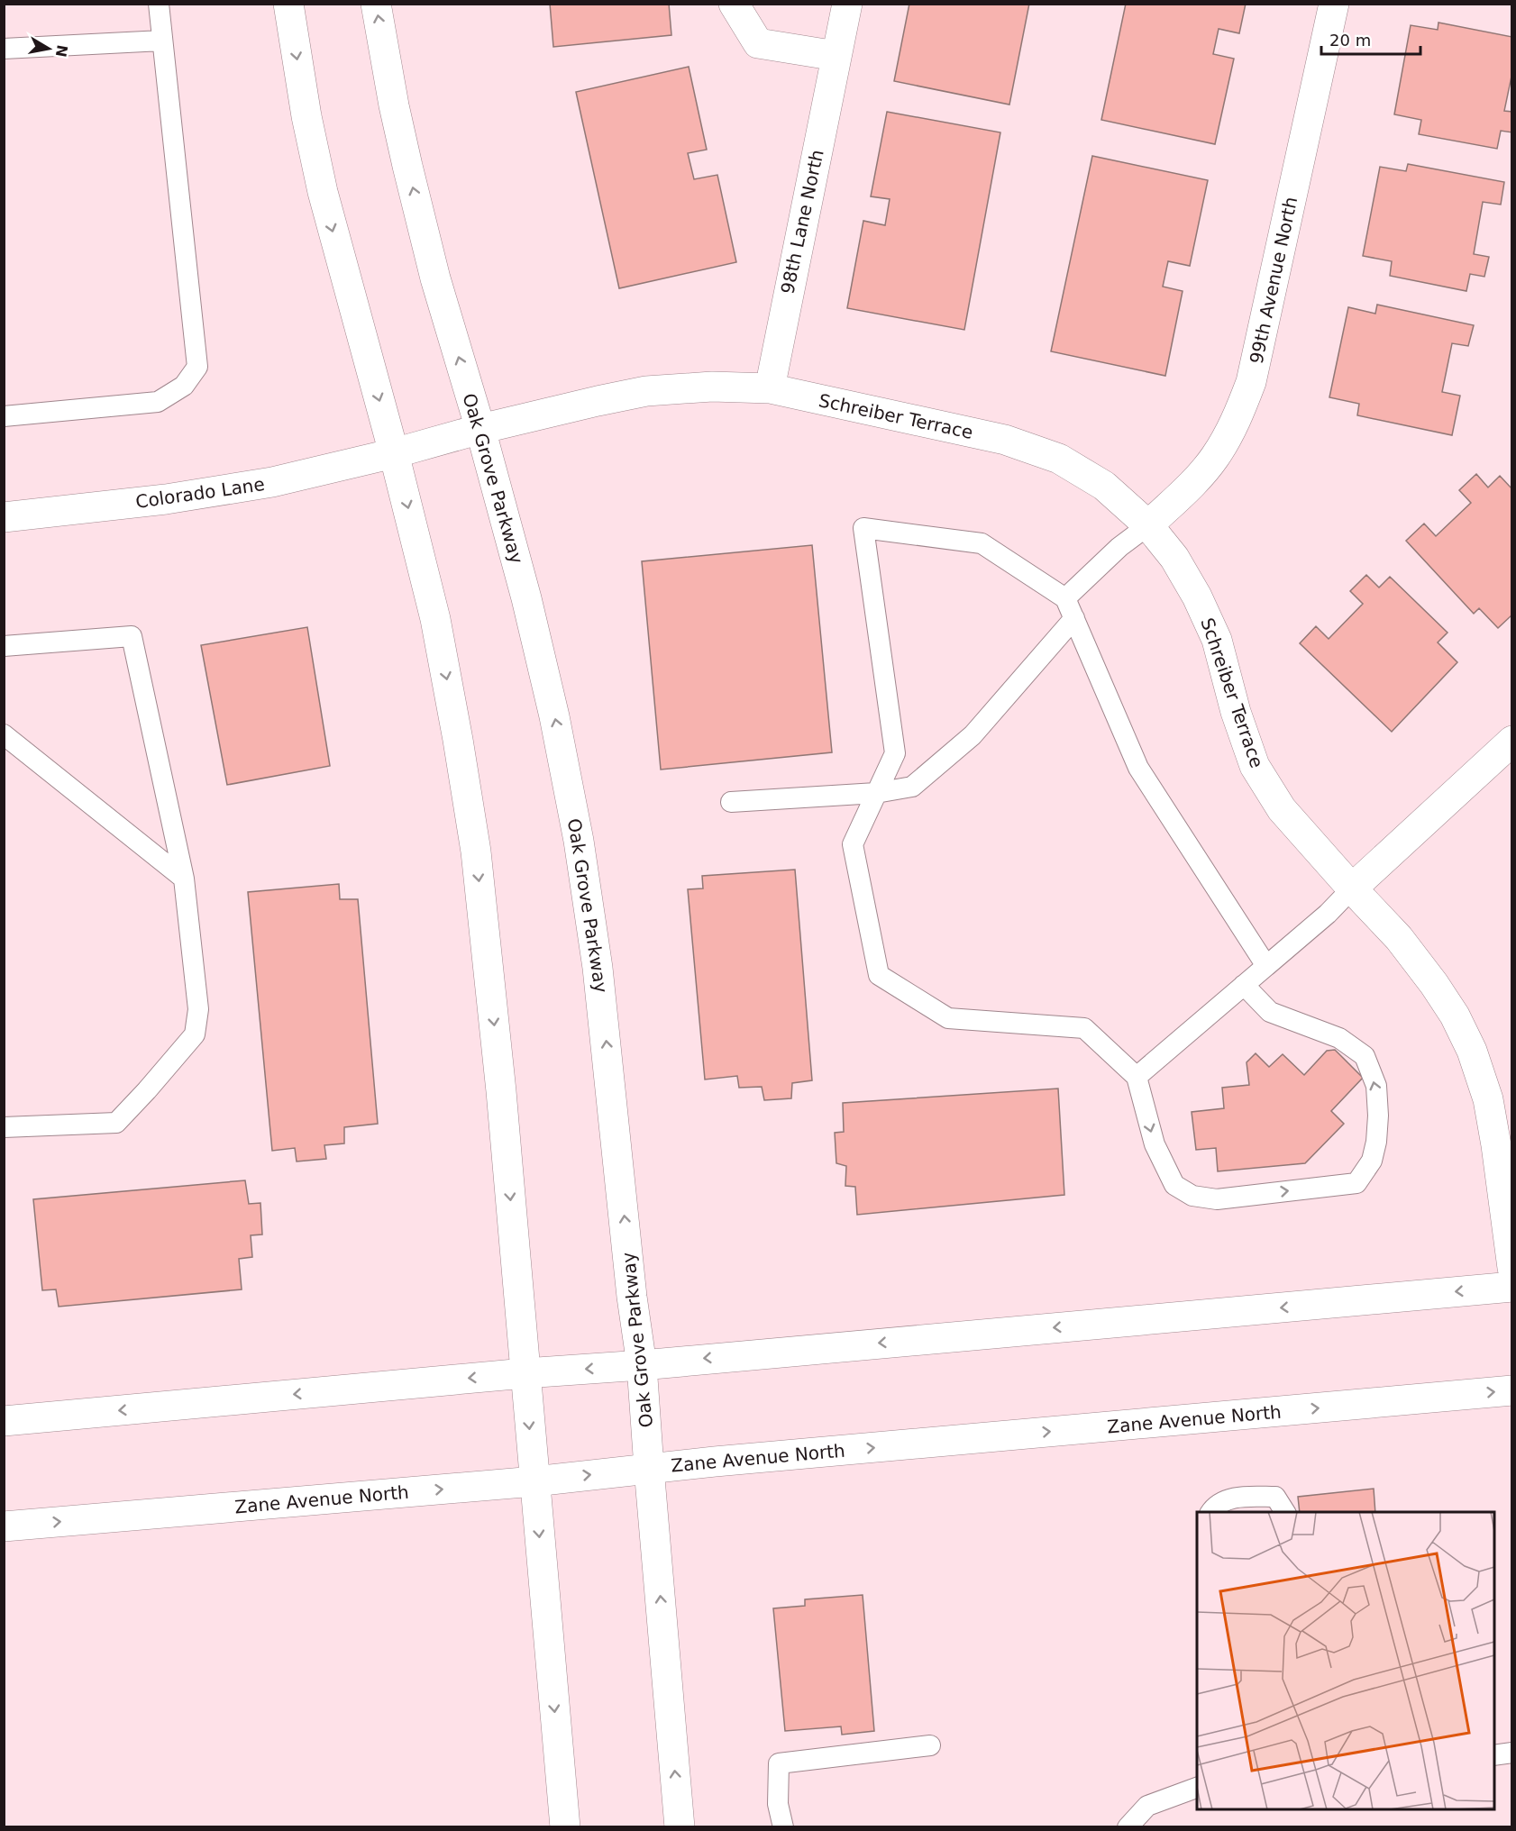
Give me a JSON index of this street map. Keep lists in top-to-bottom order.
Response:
{
  "streets": {
    "street": [
      "98th Lane North",
      "99th Avenue North",
      "Schreiber Terrace",
      "Oak Grove Parkway",
      "Colorado Lane",
      "Zane Avenue North"
    ]
  },
  "crossings": [
    ["98th Lane North", "Schreiber Terrace"],
    ["99th Avenue North", "Schreiber Terrace"],
    ["Schreiber Terrace", "Oak Grove Parkway"],
    ["Schreiber Terrace", "Colorado Lane"],
    ["Oak Grove Parkway", "Zane Avenue North"]
  ],
  "scale_bar": "20 m",
  "north": "right"
}
